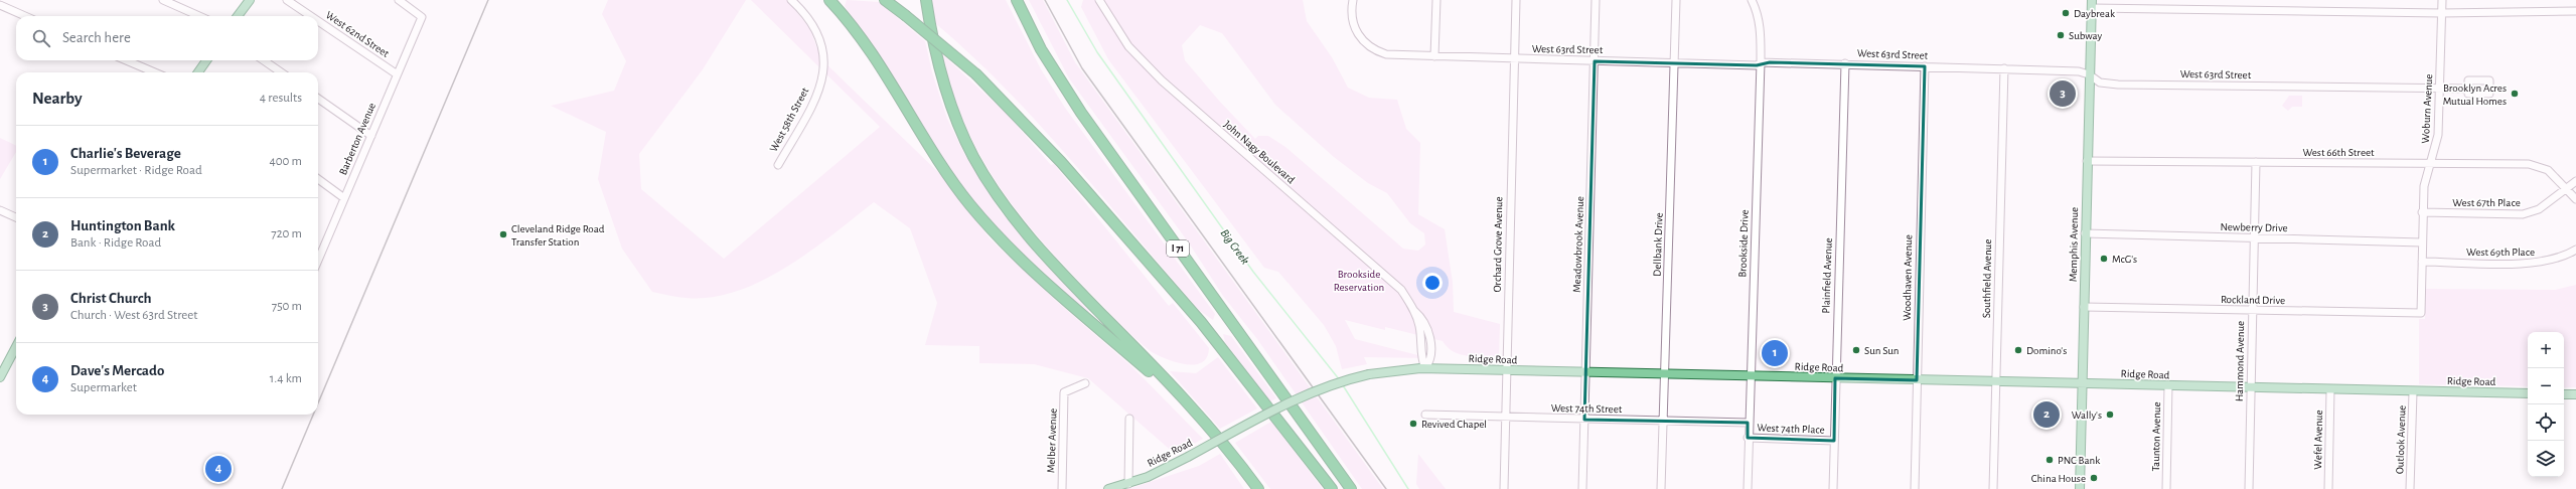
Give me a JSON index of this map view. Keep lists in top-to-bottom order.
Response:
{
  "streets": {
    "highway": ["I 71"],
    "main road": ["Memphis Avenue", "Ridge Road"],
    "street": [
      "West 62nd Street",
      "West 63rd Street",
      "Woburn Avenue",
      "West 58th Street",
      "Barberton Avenue",
      "John Nagy Boulevard",
      "West 66th Street",
      "West 67th Place",
      "Newberry Drive",
      "Brookside Drive",
      "Orchard Grove Avenue",
      "Meadowbrook Avenue",
      "Dellbank Drive",
      "West 69th Place",
      "Plainfield Avenue",
      "Woodhaven Avenue",
      "Southfield Avenue",
      "Rockland Drive",
      "Hammond Avenue",
      "West 74th Street",
      "West 74th Place",
      "Taunton Avenue",
      "Wefel Avenue",
      "Outlook Avenue",
      "Melber Avenue"
    ]
  },
  "crossings": [
    ["West 62nd Street", "Barberton Avenue"],
    ["West 63rd Street", "Woburn Avenue"],
    ["West 63rd Street", "Brookside Drive"],
    ["West 63rd Street", "Orchard Grove Avenue"],
    ["West 63rd Street", "Meadowbrook Avenue"],
    ["West 63rd Street", "Dellbank Drive"],
    ["West 63rd Street", "Memphis Avenue"],
    ["West 63rd Street", "Plainfield Avenue"],
    ["West 63rd Street", "Woodhaven Avenue"],
    ["West 63rd Street", "Southfield Avenue"],
    ["Woburn Avenue", "West 66th Street"],
    ["Woburn Avenue", "West 67th Place"],
    ["Woburn Avenue", "Newberry Drive"],
    ["Woburn Avenue", "West 69th Place"],
    ["Woburn Avenue", "Rockland Drive"],
    ["John Nagy Boulevard", "Ridge Road"],
    ["West 66th Street", "West 67th Place"],
    ["West 66th Street", "Memphis Avenue"],
    ["West 66th Street", "Hammond Avenue"],
    ["Newberry Drive", "Memphis Avenue"],
    ["Newberry Drive", "Hammond Avenue"],
    ["Brookside Drive", "Ridge Road"],
    ["Brookside Drive", "West 74th Street"],
    ["Brookside Drive", "West 74th Place"],
    ["Orchard Grove Avenue", "Ridge Road"],
    ["Orchard Grove Avenue", "West 74th Street"],
    ["Meadowbrook Avenue", "Ridge Road"],
    ["Meadowbrook Avenue", "West 74th Street"],
    ["Dellbank Drive", "Ridge Road"],
    ["Dellbank Drive", "West 74th Street"],
    ["Memphis Avenue", "Rockland Drive"],
    ["Memphis Avenue", "Ridge Road"],
    ["Plainfield Avenue", "Ridge Road"],
    ["Plainfield Avenue", "West 74th Place"],
    ["Woodhaven Avenue", "Ridge Road"],
    ["Southfield Avenue", "Ridge Road"],
    ["Rockland Drive", "Hammond Avenue"],
    ["Ridge Road", "Hammond Avenue"],
    ["Ridge Road", "Taunton Avenue"],
    ["Ridge Road", "Wefel Avenue"],
    ["Ridge Road", "Outlook Avenue"]
  ],
  "water": ["Big Creek"],
  "parks": ["Brookside Reservation"],
  "places": [
    "Daybreak",
    "Subway",
    "Brooklyn Acres Mutual Homes",
    "Cleveland Ridge Road Transfer Station",
    "McG's",
    "Sun Sun",
    "Domino's",
    "Wally's",
    "Revived Chapel",
    "PNC Bank",
    "China House"
  ],
  "page": {
    "search": "Search here",
    "heading": ["Nearby", "4 results"],
    "pins": [
      "3",
      "1",
      "2",
      "4"
    ],
    "list": [
      {
        "mark": "1",
        "name": "Charlie's Beverage",
        "note": "Supermarket · Ridge Road",
        "value": "400 m"
      },
      {
        "mark": "2",
        "name": "Huntington Bank",
        "note": "Bank · Ridge Road",
        "value": "720 m"
      },
      {
        "mark": "3",
        "name": "Christ Church",
        "note": "Church · West 63rd Street",
        "value": "750 m"
      },
      {
        "mark": "4",
        "name": "Dave's Mercado",
        "note": "Supermarket",
        "value": "1.4 km"
      }
    ],
    "map_buttons": ["+", "−"]
  }
}
